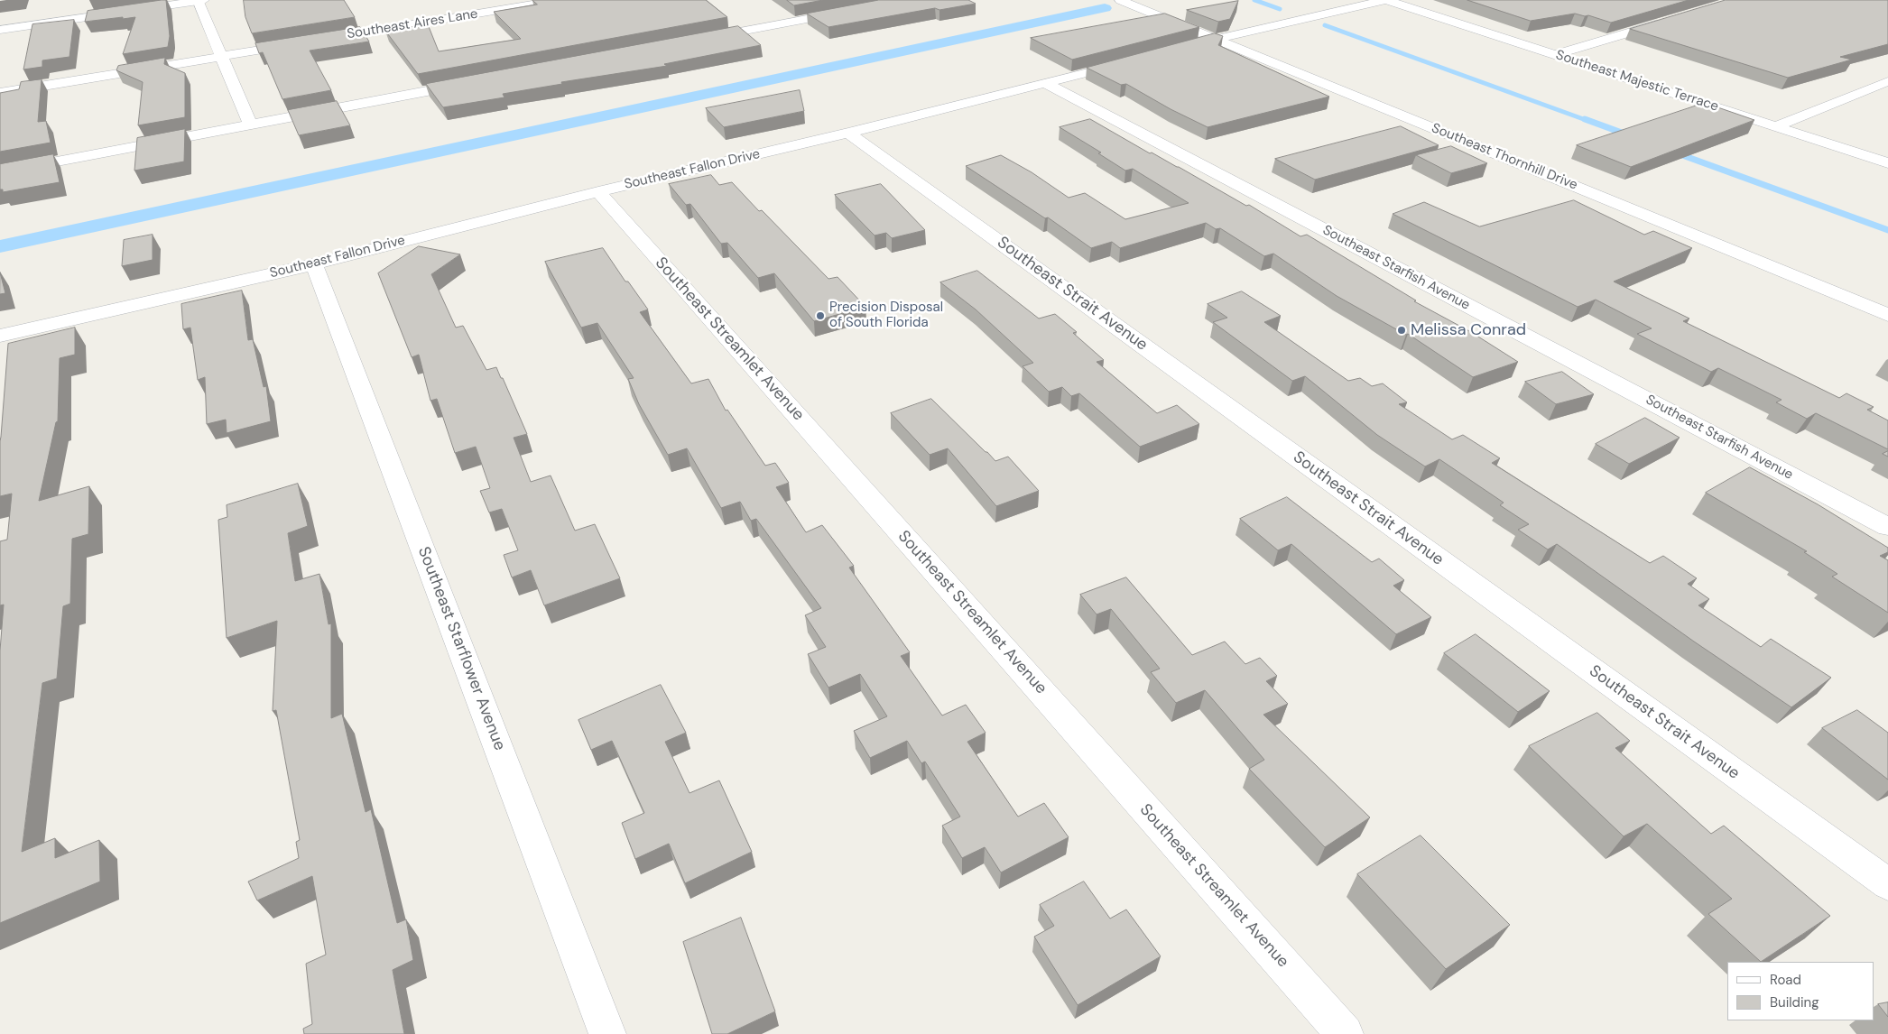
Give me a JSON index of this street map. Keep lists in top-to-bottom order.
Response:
{
  "streets": {
    "street": [
      "Southeast Aires Lane",
      "Southeast Majestic Terrace",
      "Southeast Thornhill Drive",
      "Southeast Fallon Drive",
      "Southeast Starfish Avenue",
      "Southeast Strait Avenue",
      "Southeast Streamlet Avenue",
      "Southeast Starflower Avenue"
    ]
  },
  "crossings": [
    ["Southeast Fallon Drive", "Southeast Starfish Avenue"],
    ["Southeast Fallon Drive", "Southeast Strait Avenue"],
    ["Southeast Fallon Drive", "Southeast Streamlet Avenue"],
    ["Southeast Fallon Drive", "Southeast Starflower Avenue"]
  ],
  "places": ["Precision Disposal of South Florida", "Melissa Conrad"],
  "legend": ["Road", "Building"]
}
